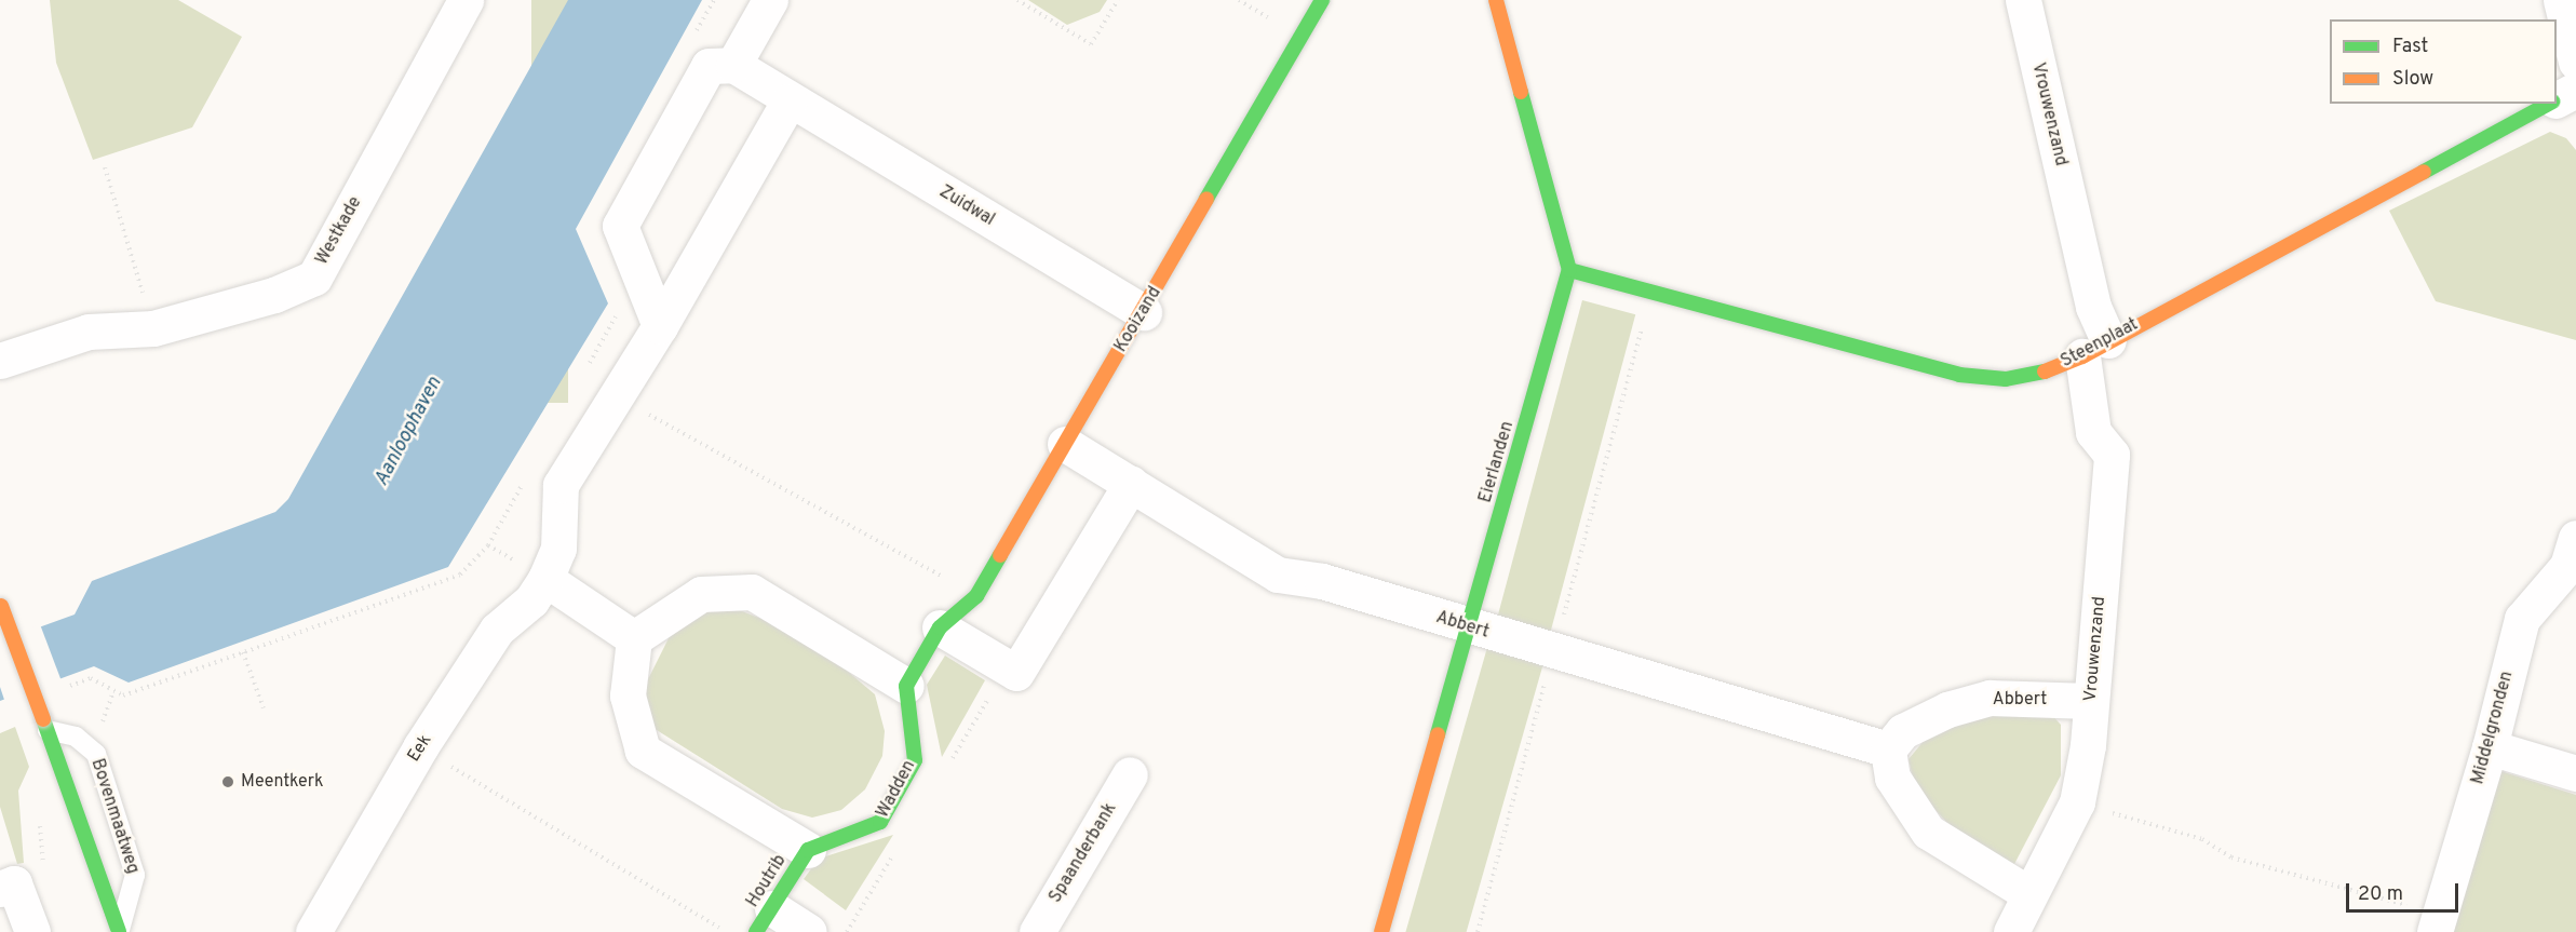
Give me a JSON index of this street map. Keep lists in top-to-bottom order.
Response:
{
  "streets": {
    "street": [
      "Vrouwenzand",
      "Zuidwal",
      "Westkade",
      "Kooizand",
      "Steenplaat",
      "Eierlanden",
      "Abbert",
      "Middelgronden",
      "Eek",
      "Wadden",
      "Bovenmaatweg",
      "Spaanderbank",
      "Houtrib"
    ]
  },
  "crossings": [
    ["Vrouwenzand", "Steenplaat"],
    ["Vrouwenzand", "Abbert"],
    ["Zuidwal", "Kooizand"],
    ["Kooizand", "Abbert"],
    ["Kooizand", "Wadden"],
    ["Steenplaat", "Eierlanden"],
    ["Eierlanden", "Abbert"],
    ["Wadden", "Houtrib"]
  ],
  "water": ["Aanloophaven"],
  "places": ["Meentkerk"],
  "legend": ["Fast", "Slow"],
  "scale_bar": "20 m"
}
